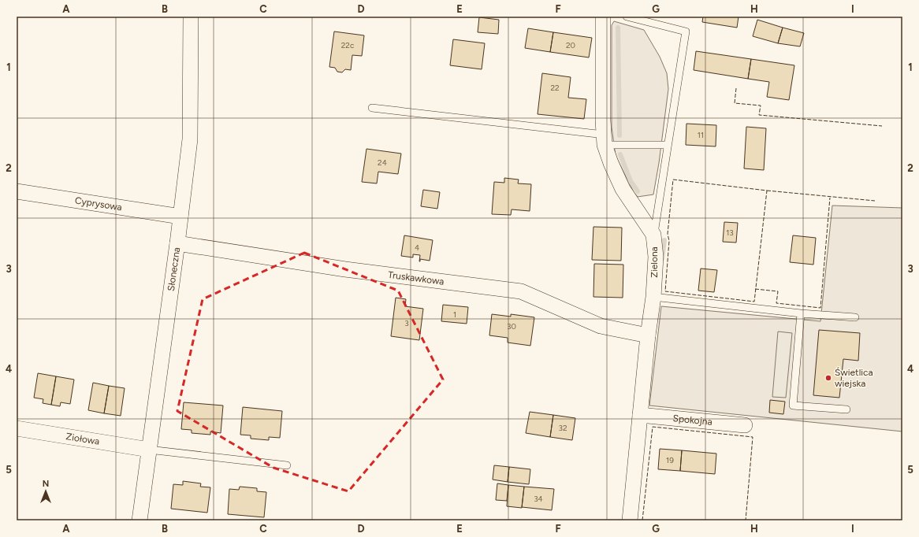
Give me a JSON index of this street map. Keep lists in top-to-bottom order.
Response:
{
  "streets": {
    "street": [
      "Cyprysowa",
      "Zielona",
      "Słoneczna",
      "Truskawkowa",
      "Spokojna",
      "Ziołowa"
    ]
  },
  "crossings": [
    ["Cyprysowa", "Słoneczna"],
    ["Zielona", "Truskawkowa"],
    ["Zielona", "Spokojna"],
    ["Słoneczna", "Truskawkowa"],
    ["Słoneczna", "Ziołowa"]
  ],
  "places": ["Świetlica wiejska"],
  "house_numbers": [
    "22c",
    "20",
    "22",
    "11",
    "24",
    "13",
    "4",
    "1",
    "3",
    "30",
    "32",
    "19",
    "34"
  ],
  "north": "top",
  "grid": {
    "columns": [
      "A",
      "B",
      "C",
      "D",
      "E",
      "F",
      "G",
      "H",
      "I"
    ],
    "rows": [
      "1",
      "2",
      "3",
      "4",
      "5"
    ]
  }
}
